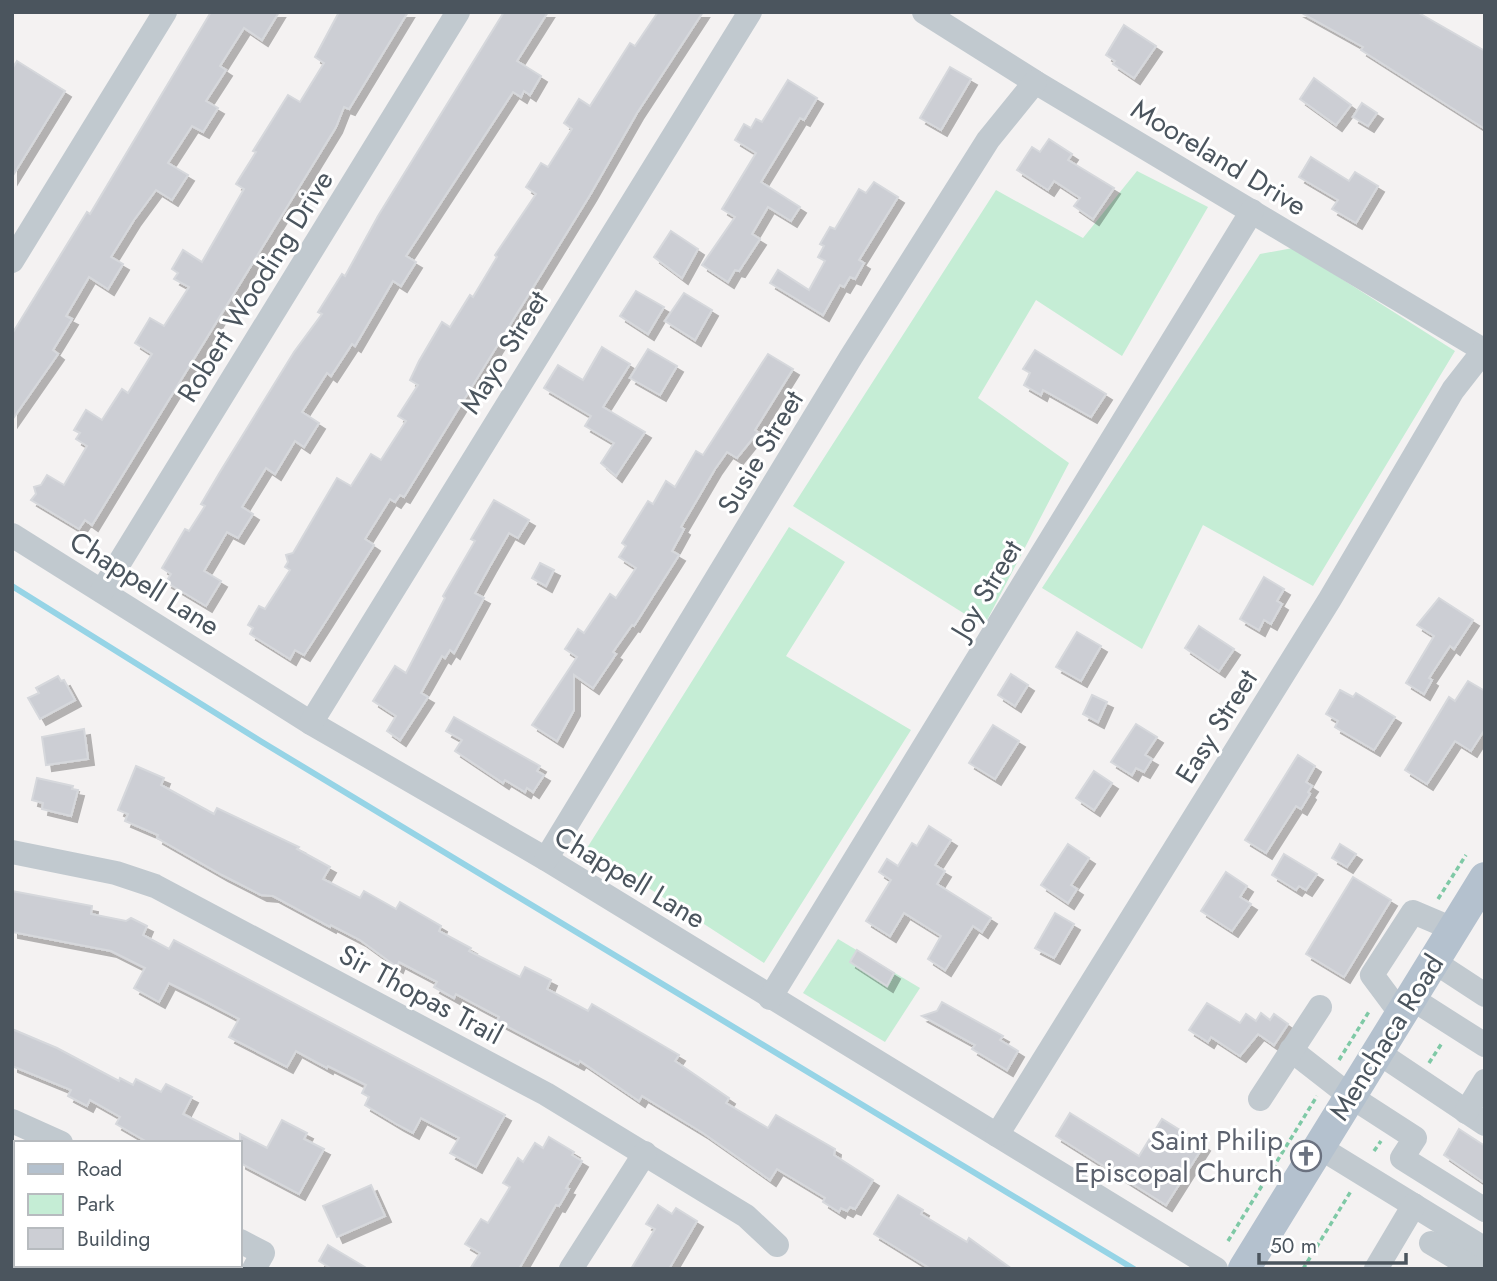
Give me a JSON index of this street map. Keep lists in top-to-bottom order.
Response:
{
  "streets": {
    "main road": ["Menchaca Road"],
    "street": [
      "Mooreland Drive",
      "Robert Wooding Drive",
      "Mayo Street",
      "Susie Street",
      "Chappell Lane",
      "Joy Street",
      "Easy Street",
      "Sir Thopas Trail"
    ]
  },
  "crossings": [
    ["Mooreland Drive", "Susie Street"],
    ["Mooreland Drive", "Joy Street"],
    ["Mooreland Drive", "Easy Street"],
    ["Robert Wooding Drive", "Chappell Lane"],
    ["Mayo Street", "Chappell Lane"],
    ["Susie Street", "Chappell Lane"],
    ["Chappell Lane", "Joy Street"],
    ["Chappell Lane", "Easy Street"]
  ],
  "places": {
    "church": ["Saint Philip Episcopal Church"]
  },
  "legend": ["Road", "Park", "Building"],
  "scale_bar": "50 m"
}
